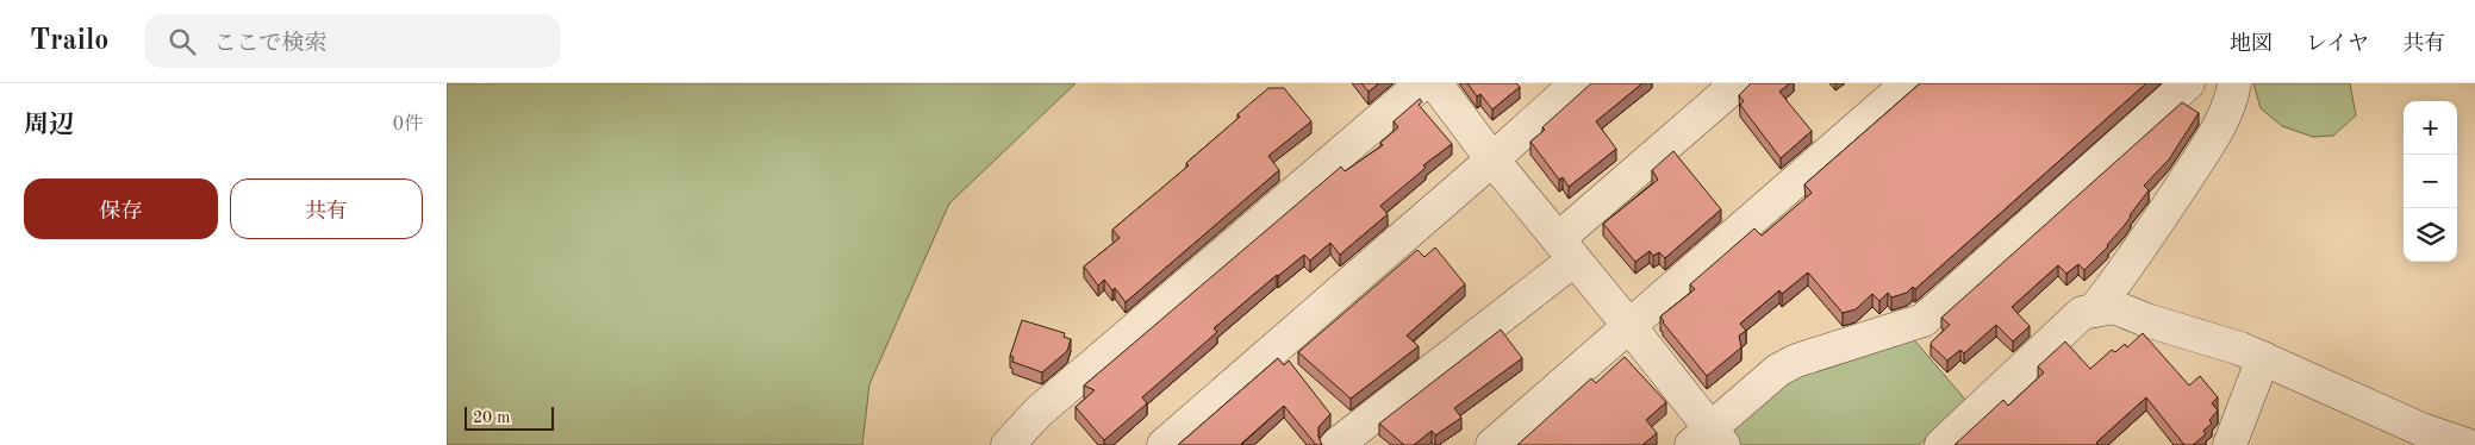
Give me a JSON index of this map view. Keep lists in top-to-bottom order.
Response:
{
  "scale_bar": "20 m",
  "page": {
    "header": "Trailo",
    "search": "ここで検索",
    "nav": ["地図", "レイヤ", "共有"],
    "heading": ["周辺", "0件"],
    "map_buttons": ["+", "−"],
    "buttons": ["保存", "共有"],
    "scale": "20 m"
  }
}
